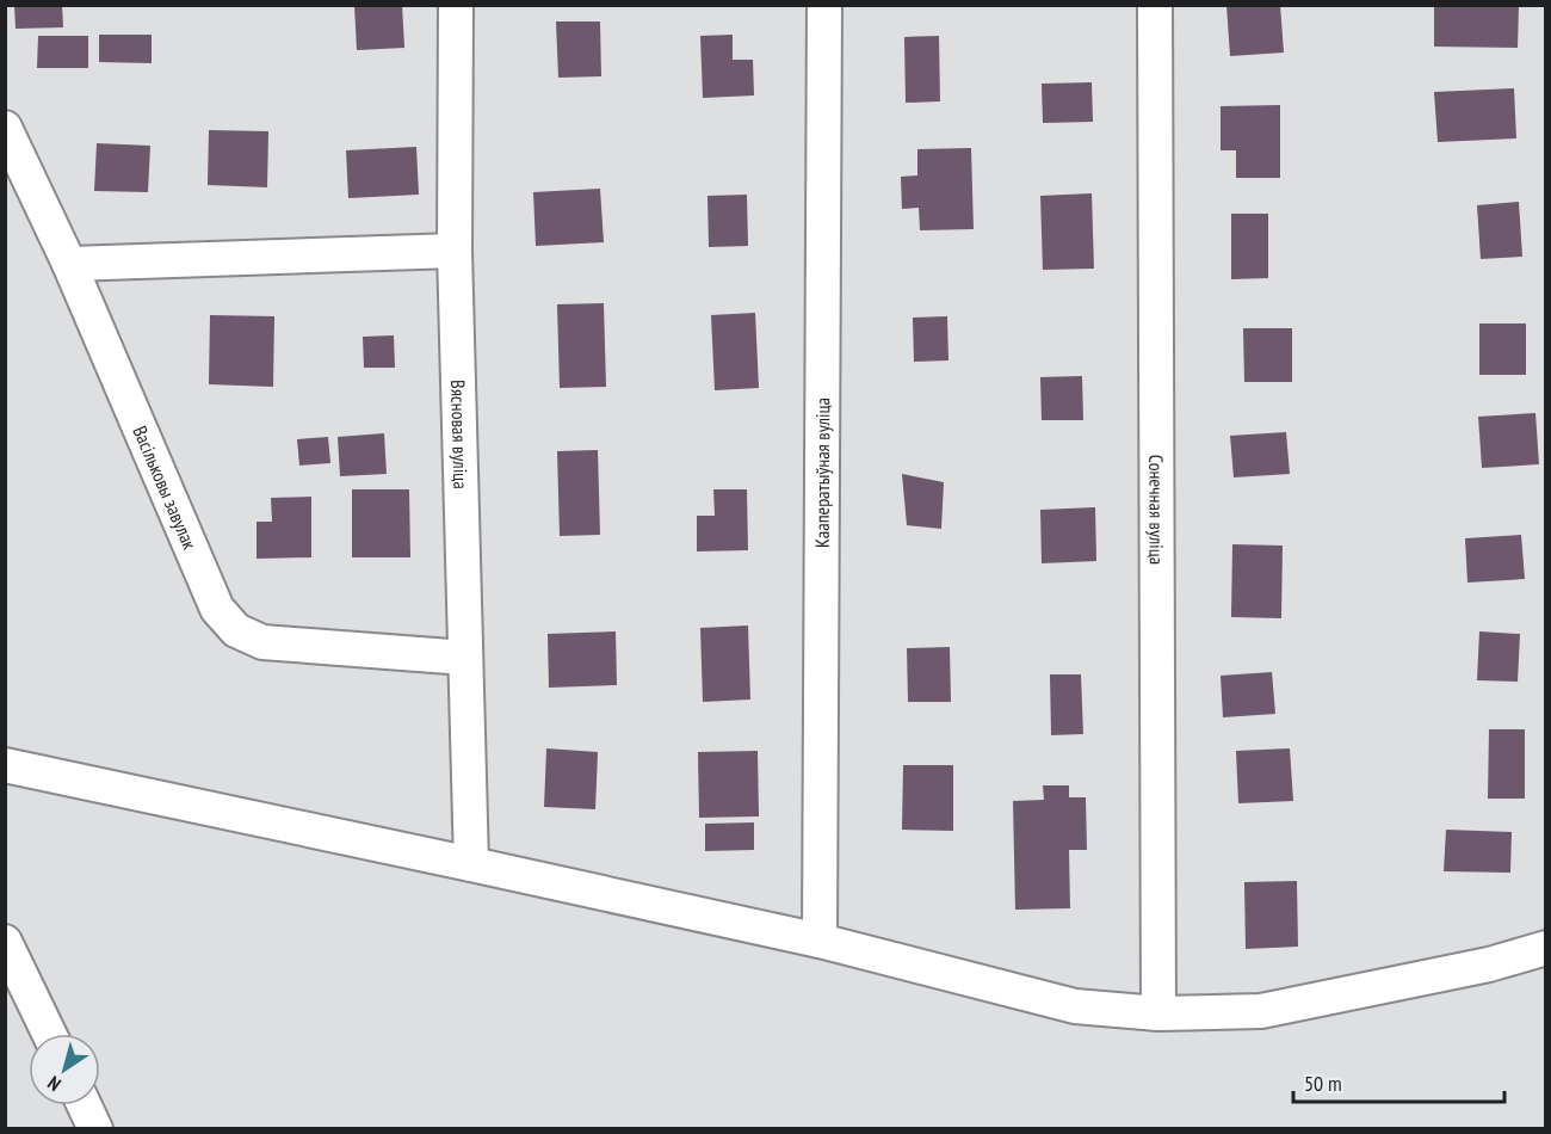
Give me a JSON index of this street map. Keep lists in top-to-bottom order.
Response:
{
  "streets": {
    "street": [
      "Вясновая вуліца",
      "Кааператыўная вуліца",
      "Васільковы завулак",
      "Сонечная вуліца"
    ]
  },
  "crossings": [
    ["Вясновая вуліца", "Васільковы завулак"]
  ],
  "scale_bar": "50 m",
  "north": "bottom left"
}
